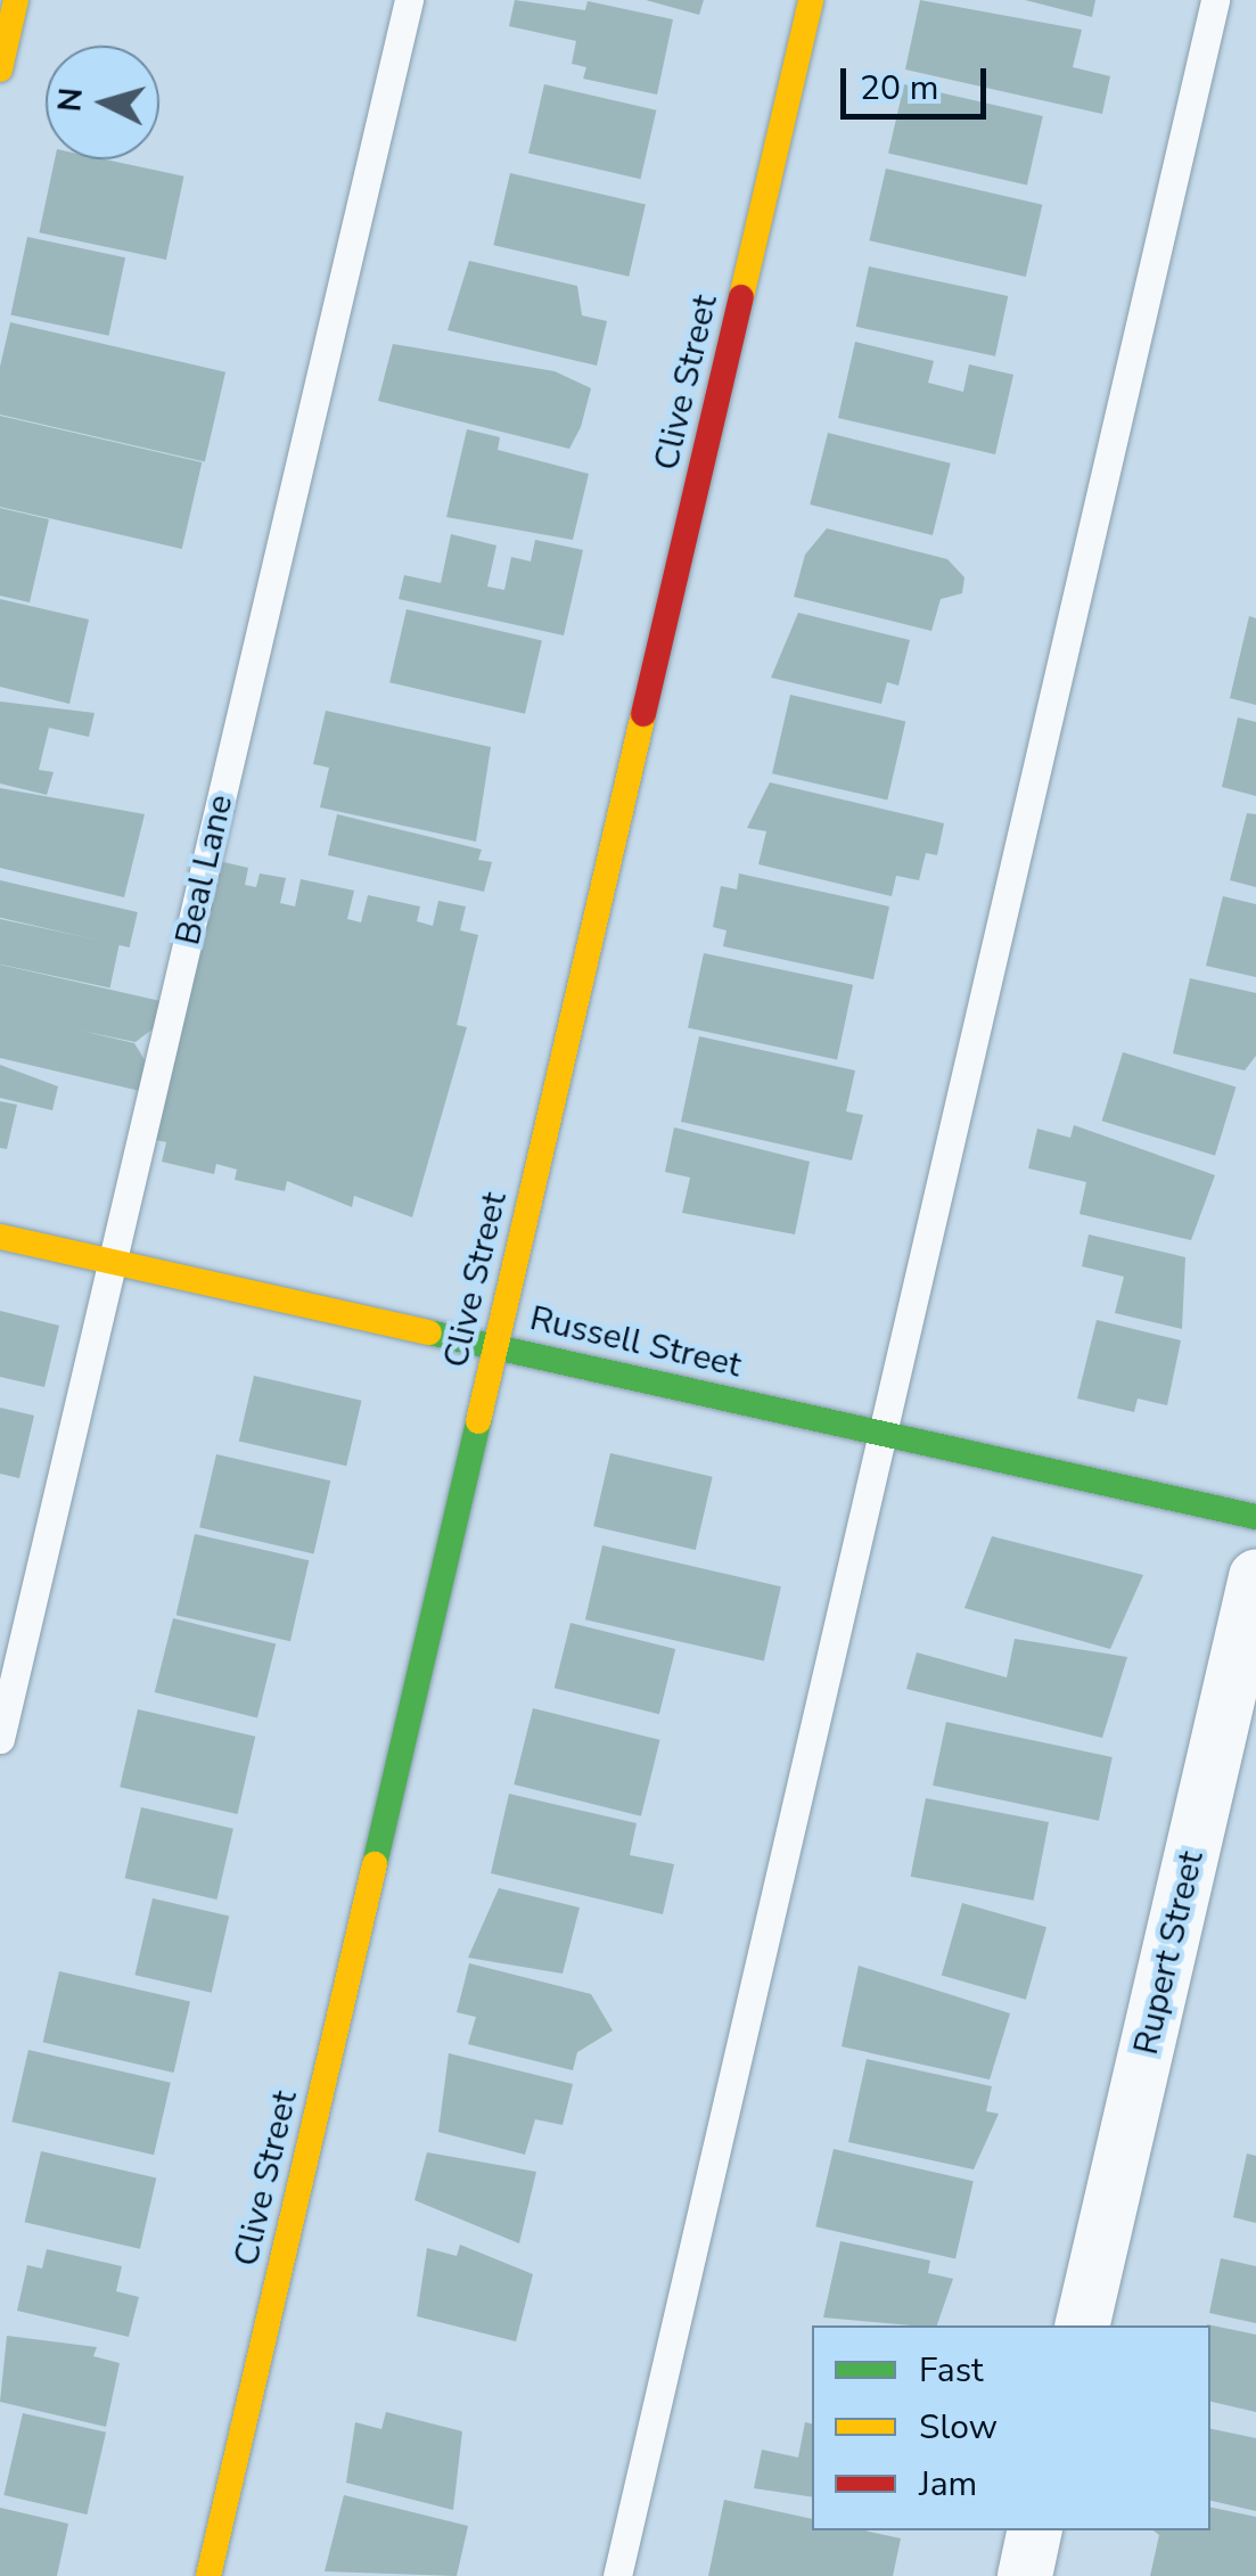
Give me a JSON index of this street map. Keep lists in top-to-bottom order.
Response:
{
  "streets": {
    "street": ["Clive Street", "Russell Street", "Rupert Street"],
    "lane": ["Beal Lane"]
  },
  "crossings": [
    ["Clive Street", "Russell Street"],
    ["Beal Lane", "Russell Street"]
  ],
  "legend": ["Fast", "Slow", "Jam"],
  "scale_bar": "20 m",
  "north": "left"
}
